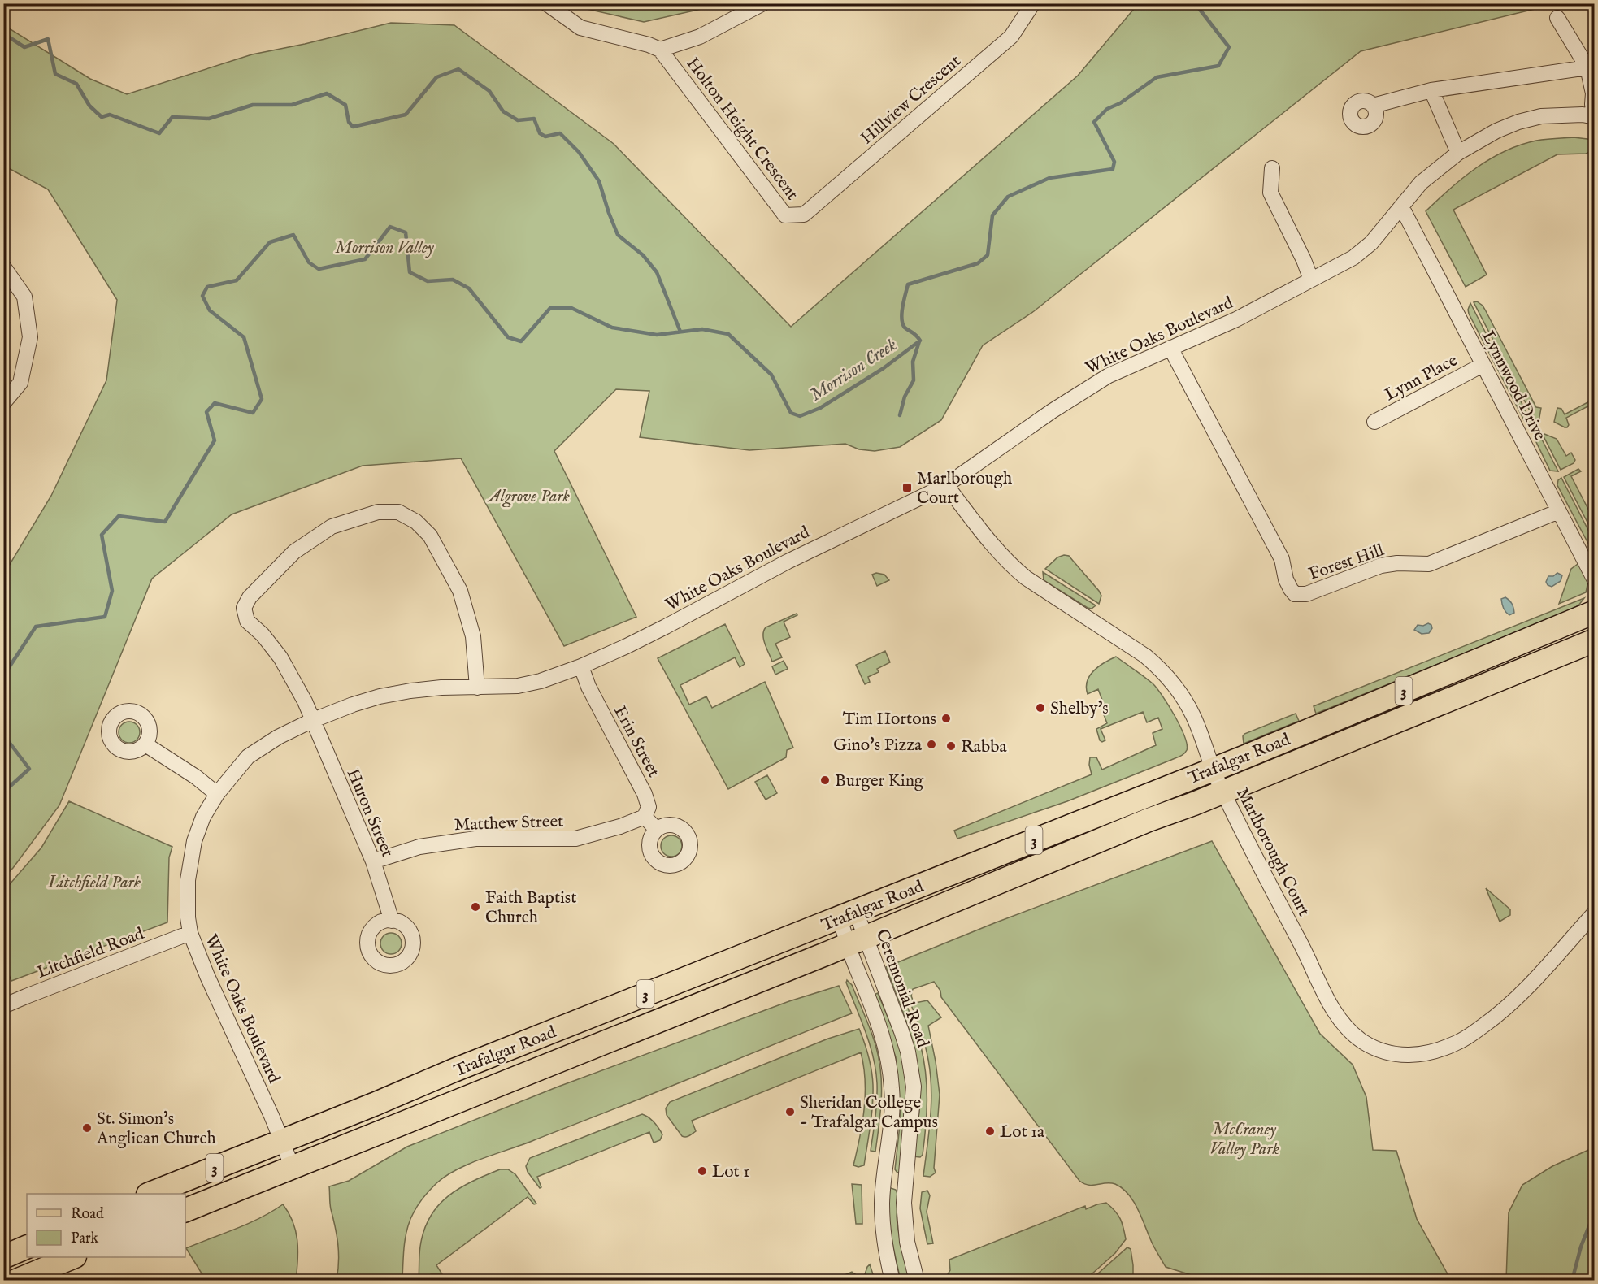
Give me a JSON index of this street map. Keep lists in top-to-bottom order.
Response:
{
  "streets": {
    "main road": ["3", "Trafalgar Road"],
    "street": [
      "Hillview Crescent",
      "Holton Height Crescent",
      "White Oaks Boulevard",
      "Lynn Place",
      "Lynnwood Drive",
      "Forest Hill",
      "Erin Street",
      "Huron Street",
      "Matthew Street",
      "Marlborough Court",
      "Litchfield Road",
      "Ceremonial Road"
    ]
  },
  "crossings": [
    ["Hillview Crescent", "Holton Height Crescent"],
    ["White Oaks Boulevard", "Lynnwood Drive"],
    ["White Oaks Boulevard", "Forest Hill"],
    ["White Oaks Boulevard", "Erin Street"],
    ["White Oaks Boulevard", "Trafalgar Road"],
    ["White Oaks Boulevard", "Huron Street"],
    ["White Oaks Boulevard", "Marlborough Court"],
    ["White Oaks Boulevard", "Litchfield Road"],
    ["Lynn Place", "Lynnwood Drive"],
    ["Lynnwood Drive", "Forest Hill"],
    ["Erin Street", "Matthew Street"],
    ["Trafalgar Road", "Marlborough Court"],
    ["Trafalgar Road", "Ceremonial Road"],
    ["Huron Street", "Matthew Street"]
  ],
  "water": ["Morrison Creek"],
  "parks": [
    "Morrison Valley",
    "Algrove Park",
    "Litchfield Park",
    "McCraney Valley Park"
  ],
  "places": {
    "transit": ["Marlborough Court"],
    "other": [
      "Shelby's",
      "Tim Hortons",
      "Gino's Pizza",
      "Rabba",
      "Burger King",
      "Faith Baptist Church",
      "Sheridan College - Trafalgar Campus",
      "St. Simon's Anglican Church",
      "Lot 1a",
      "Lot 1"
    ]
  },
  "legend": ["Road", "Park"]
}
